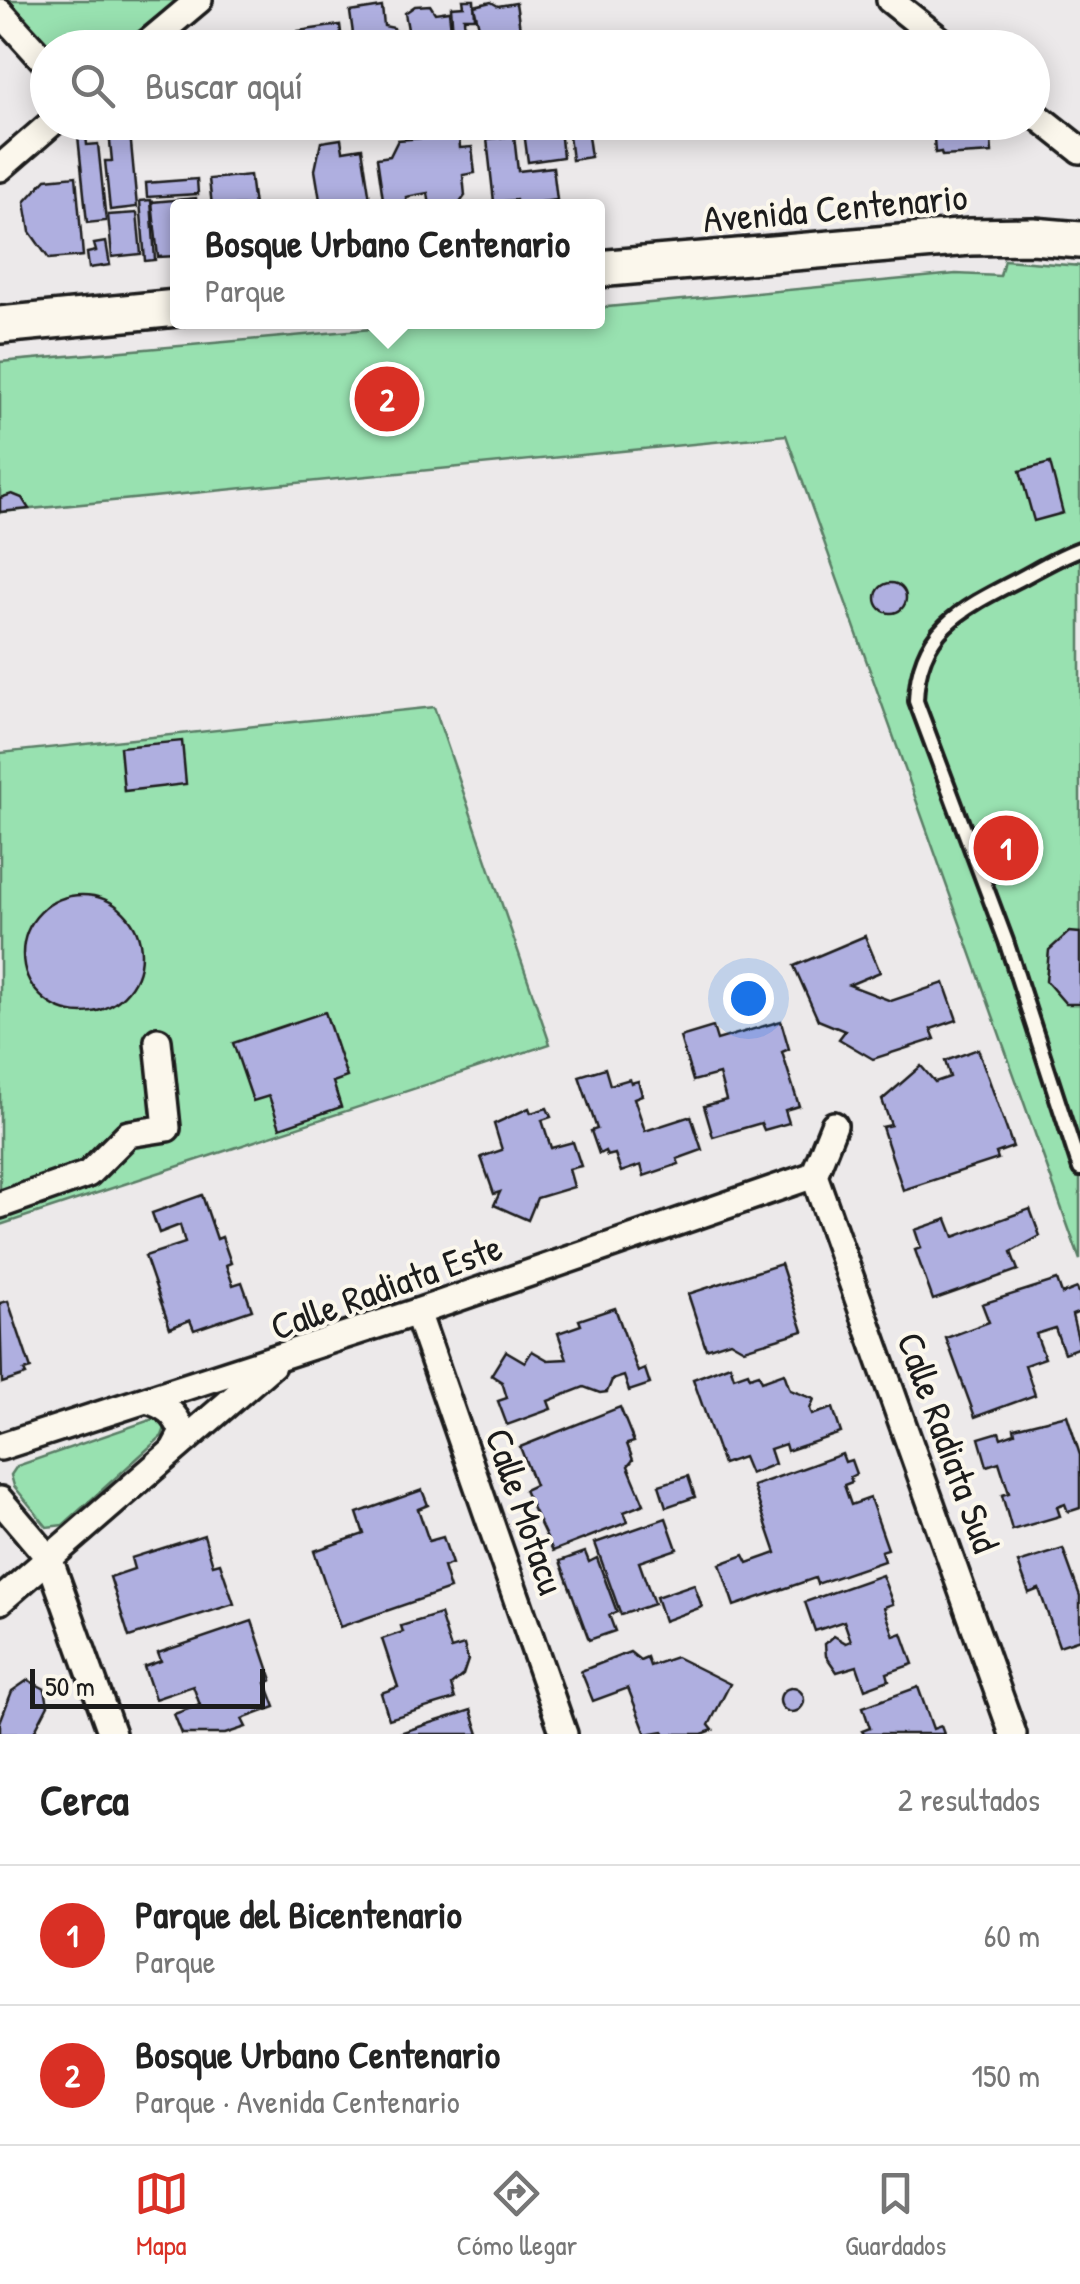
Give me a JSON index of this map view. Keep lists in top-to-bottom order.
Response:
{
  "streets": {
    "main road": ["Avenida Centenario"],
    "street": ["Calle Radiata Este", "Calle Radiata Sud", "Calle Motacu"]
  },
  "crossings": [
    ["Calle Radiata Este", "Calle Radiata Sud"],
    ["Calle Radiata Este", "Calle Motacu"]
  ],
  "scale_bar": "50 m",
  "page": {
    "search": "Buscar aquí",
    "popup": ["Bosque Urbano Centenario", "Parque"],
    "pins": ["2", "1"],
    "scale": "50 m",
    "heading": ["Cerca", "2 resultados"],
    "list": [
      {
        "mark": "1",
        "name": "Parque del Bicentenario",
        "note": "Parque",
        "value": "60 m"
      },
      {
        "mark": "2",
        "name": "Bosque Urbano Centenario",
        "note": "Parque · Avenida Centenario",
        "value": "150 m"
      }
    ],
    "nav": ["Mapa", "Cómo llegar", "Guardados"]
  }
}
